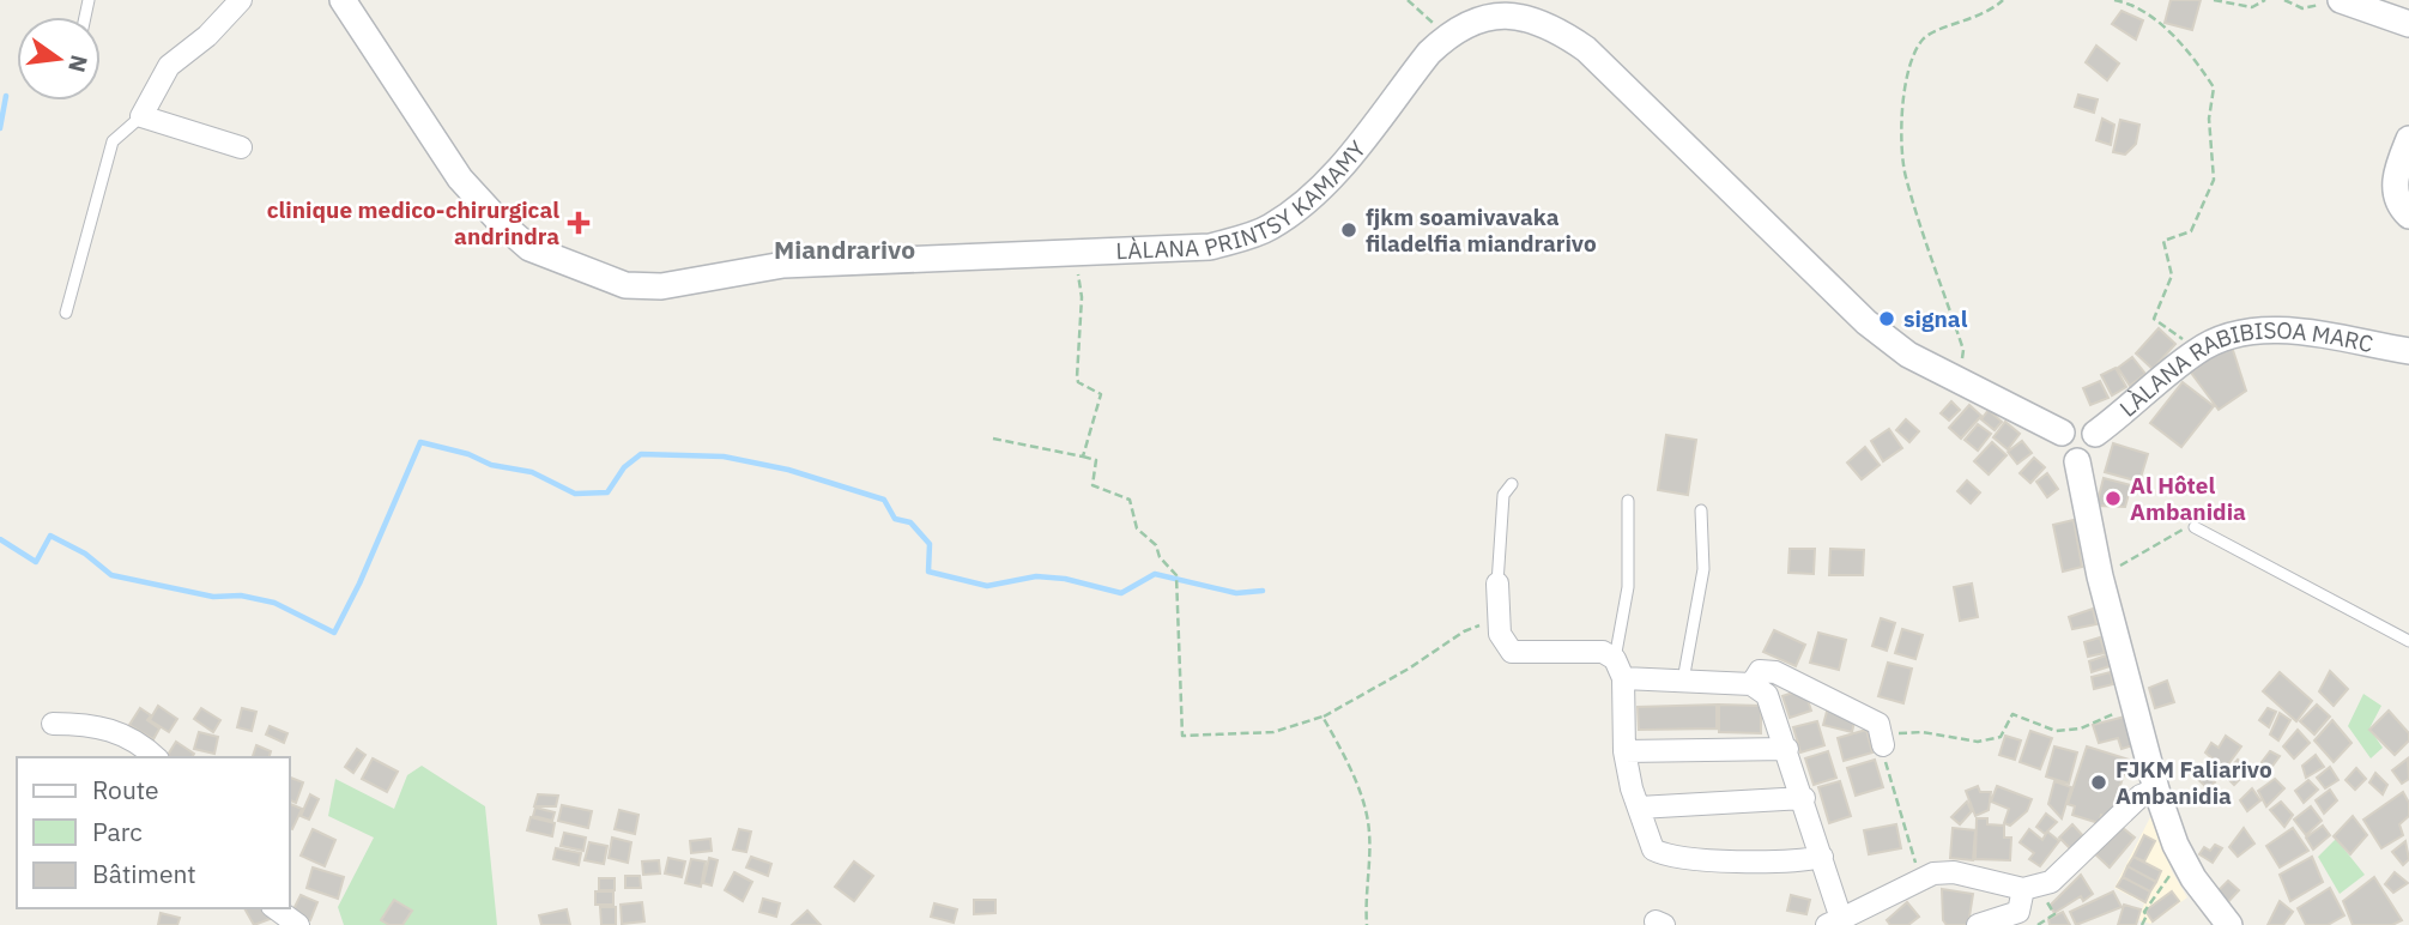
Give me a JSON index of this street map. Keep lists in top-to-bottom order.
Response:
{
  "streets": {
    "street": ["LÀLANA PRINTSY KAMAMY", "LÀLANA RABIBISOA MARC"]
  },
  "crossings": [
    ["LÀLANA PRINTSY KAMAMY", "LÀLANA RABIBISOA MARC"]
  ],
  "districts": ["Miandrarivo"],
  "places": {
    "health": ["clinique medico-chirurgical andrindra"],
    "other": [
      "fjkm soamivavaka filadelfia miandrarivo",
      "signal",
      "Al Hôtel Ambanidia",
      "FJKM Faliarivo Ambanidia"
    ]
  },
  "legend": ["Route", "Parc", "Bâtiment"],
  "north": "right"
}
